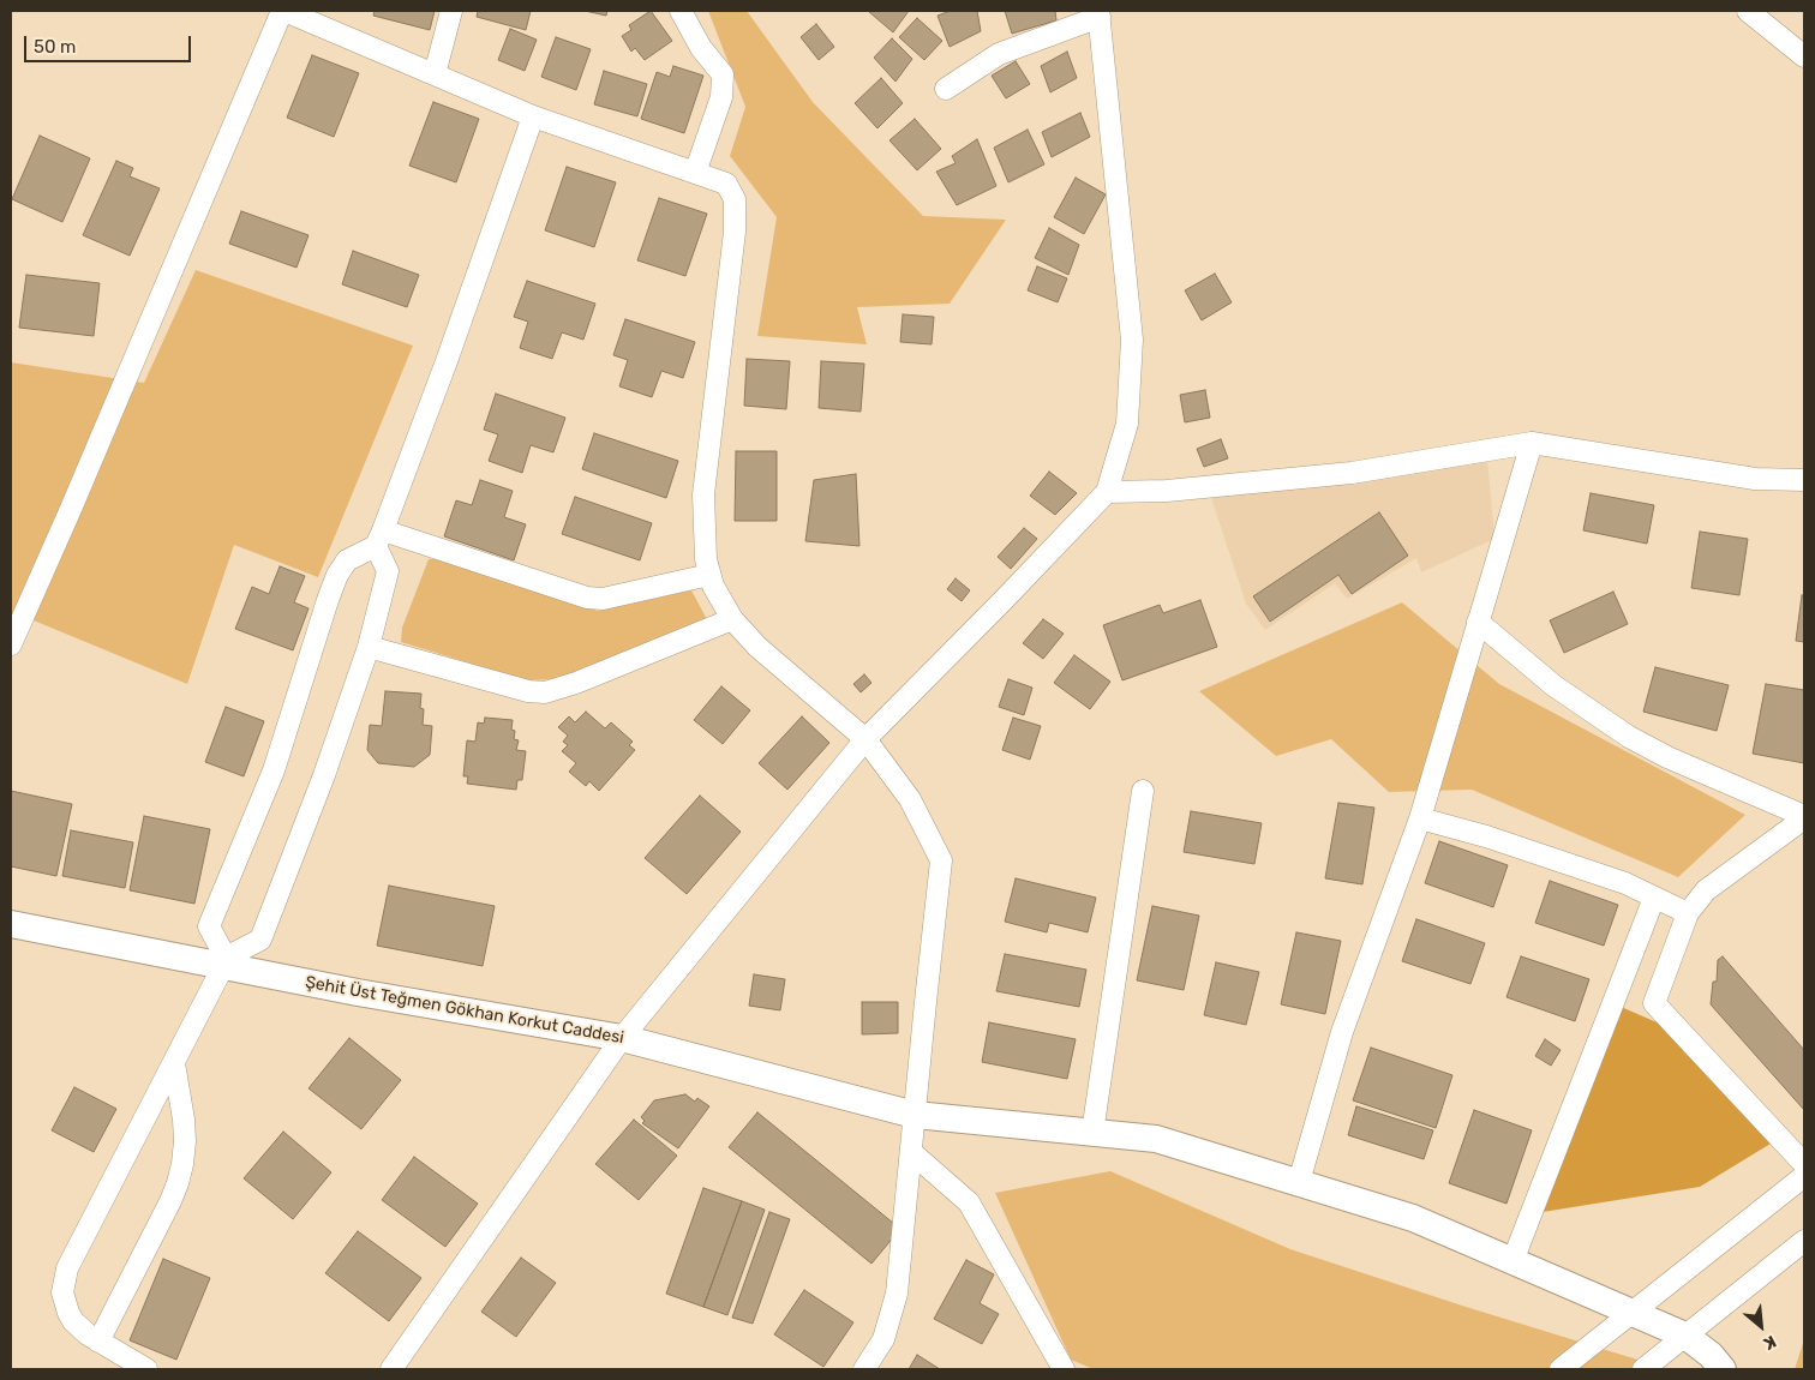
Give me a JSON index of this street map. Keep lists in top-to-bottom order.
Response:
{
  "streets": {
    "street": ["Şehit Üst Teğmen Gökhan Korkut Caddesi"]
  },
  "scale_bar": "50 m",
  "north": "bottom right"
}
